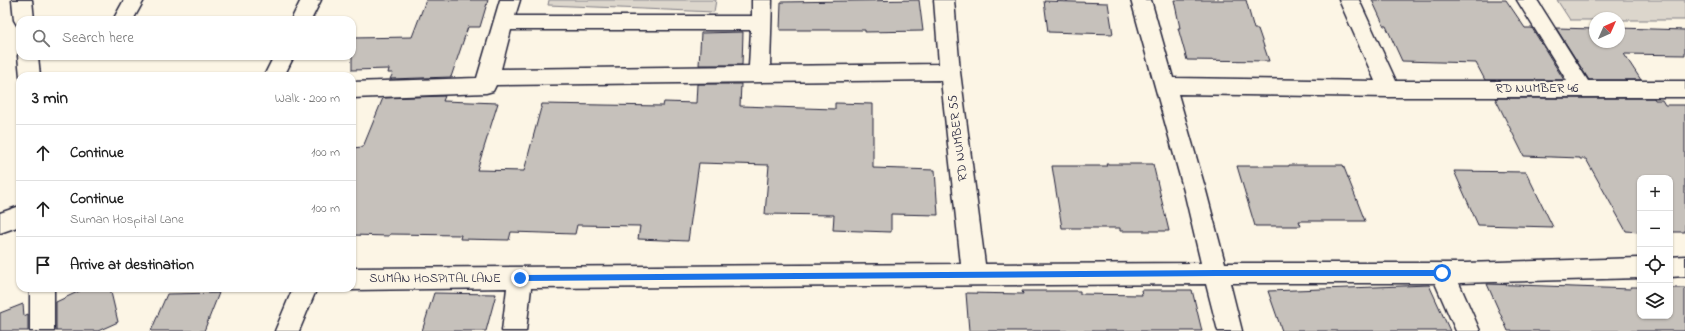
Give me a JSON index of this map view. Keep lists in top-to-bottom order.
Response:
{
  "streets": {
    "street": ["RD NUMBER 46", "RD NUMBER 55", "SUMAN HOSPITAL LANE"]
  },
  "crossings": [
    ["RD NUMBER 55", "SUMAN HOSPITAL LANE"]
  ],
  "north": "top right",
  "page": {
    "search": "Search here",
    "heading": ["3 min", "Walk · 200 m"],
    "list": [
      ["Continue", "100 m"],
      ["Continue", "Suman Hospital Lane", "100 m"],
      "Arrive at destination"
    ],
    "map_buttons": ["+", "−"]
  }
}
